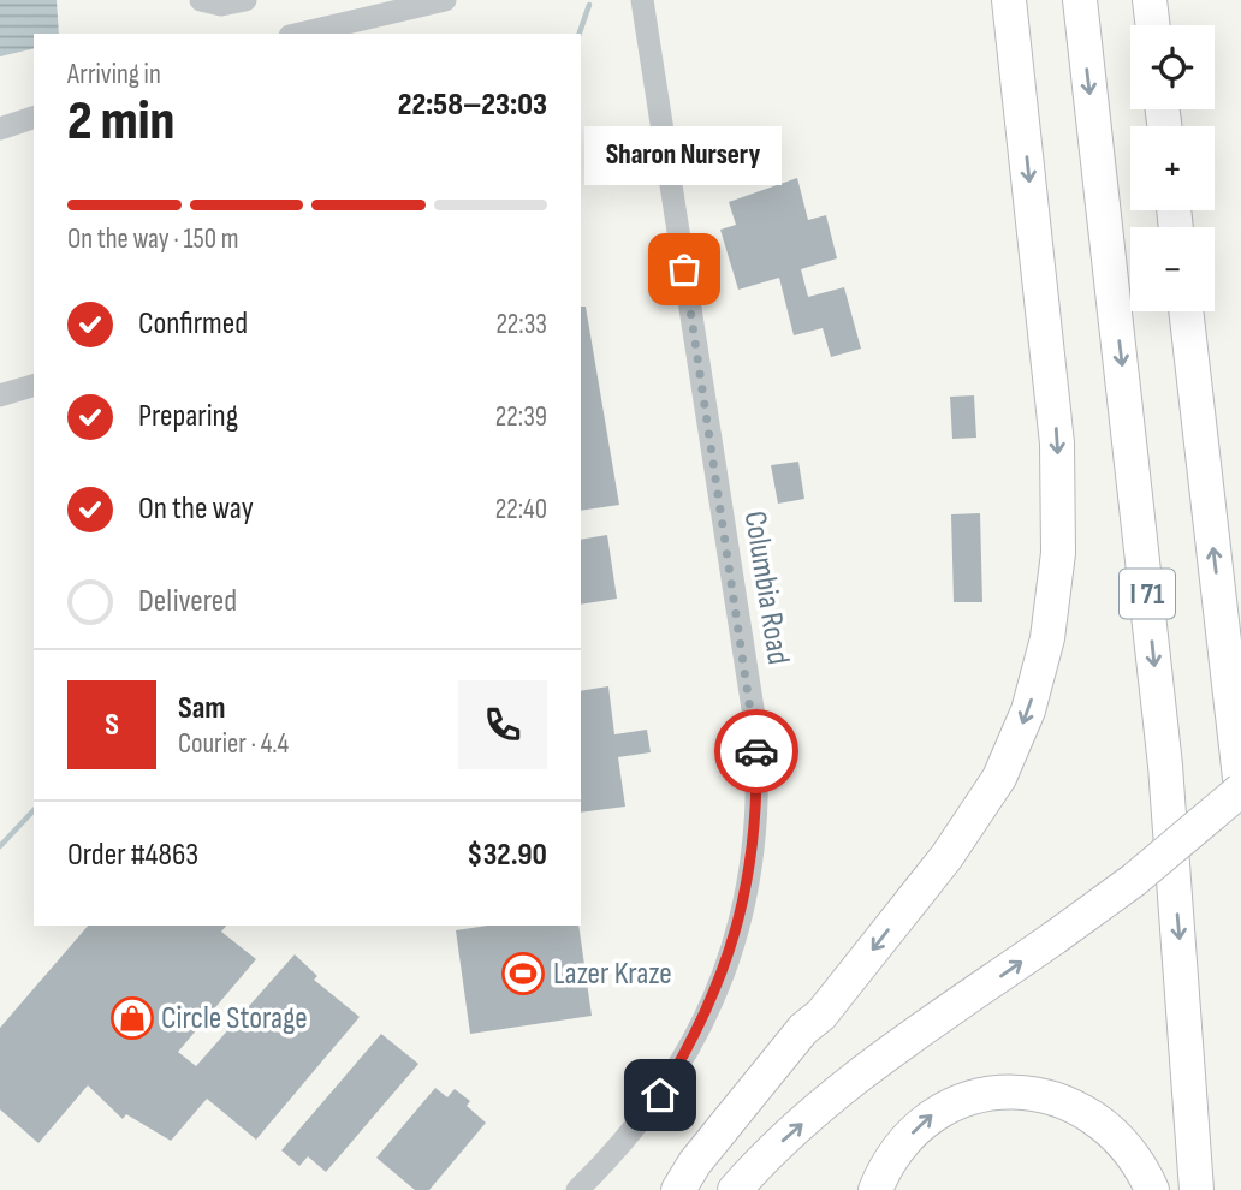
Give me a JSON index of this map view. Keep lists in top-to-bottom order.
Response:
{
  "streets": {
    "highway": ["I 71"],
    "street": ["Columbia Road"]
  },
  "places": {
    "other": ["Sharon Nursery"],
    "sports": ["Lazer Kraze"],
    "shop": ["Circle Storage"]
  },
  "page": {
    "map_buttons": ["+", "−"],
    "heading": ["2 min", "Arriving in", "22:58–23:03"],
    "panel": [
      "Sam",
      "Courier · 4.4",
      "Order #4863",
      "$32.90"
    ],
    "bubble": "Sharon Nursery",
    "bar": "On the way · 150 m",
    "list": [
      ["Confirmed", "22:33"],
      ["Preparing", "22:39"],
      ["On the way", "22:40"],
      "Delivered"
    ],
    "round": "S"
  }
}
